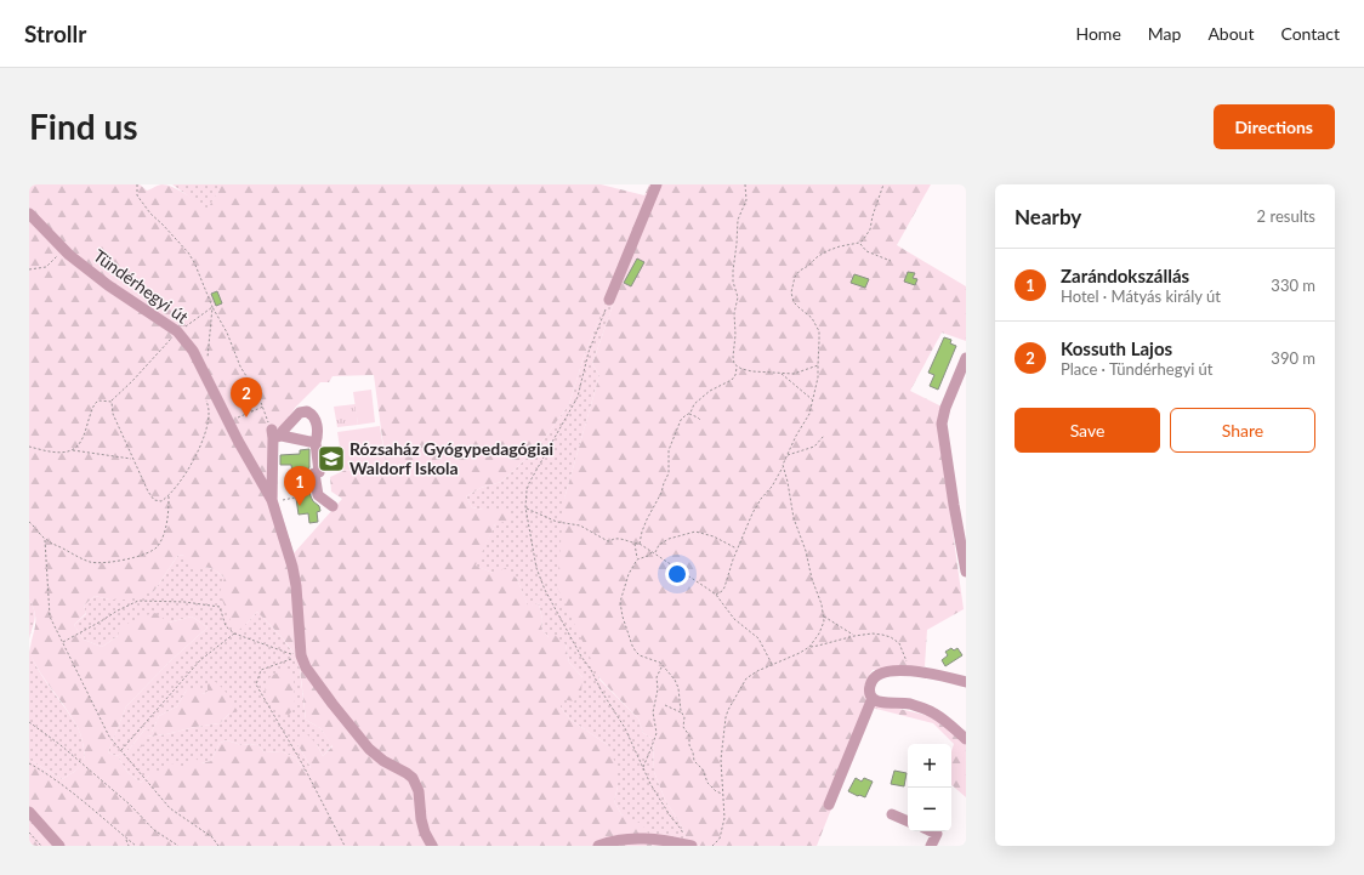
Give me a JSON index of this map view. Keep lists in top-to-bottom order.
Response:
{
  "streets": {
    "street": ["Tündérhegyi út"]
  },
  "places": {
    "school or university": ["Rózsaház Gyógypedagógiai Waldorf Iskola"]
  },
  "page": {
    "header": "Strollr",
    "nav": [
      "Home",
      "Map",
      "About",
      "Contact"
    ],
    "buttons": [
      "Directions",
      ["Save", "Share"]
    ],
    "title": "Find us",
    "heading": ["Nearby", "2 results"],
    "list": [
      {
        "mark": "1",
        "name": "Zarándokszállás",
        "note": "Hotel · Mátyás király út",
        "value": "330 m"
      },
      {
        "mark": "2",
        "name": "Kossuth Lajos",
        "note": "Place · Tündérhegyi út",
        "value": "390 m"
      }
    ],
    "pins": ["2", "1"],
    "map_buttons": ["+", "−"]
  }
}
